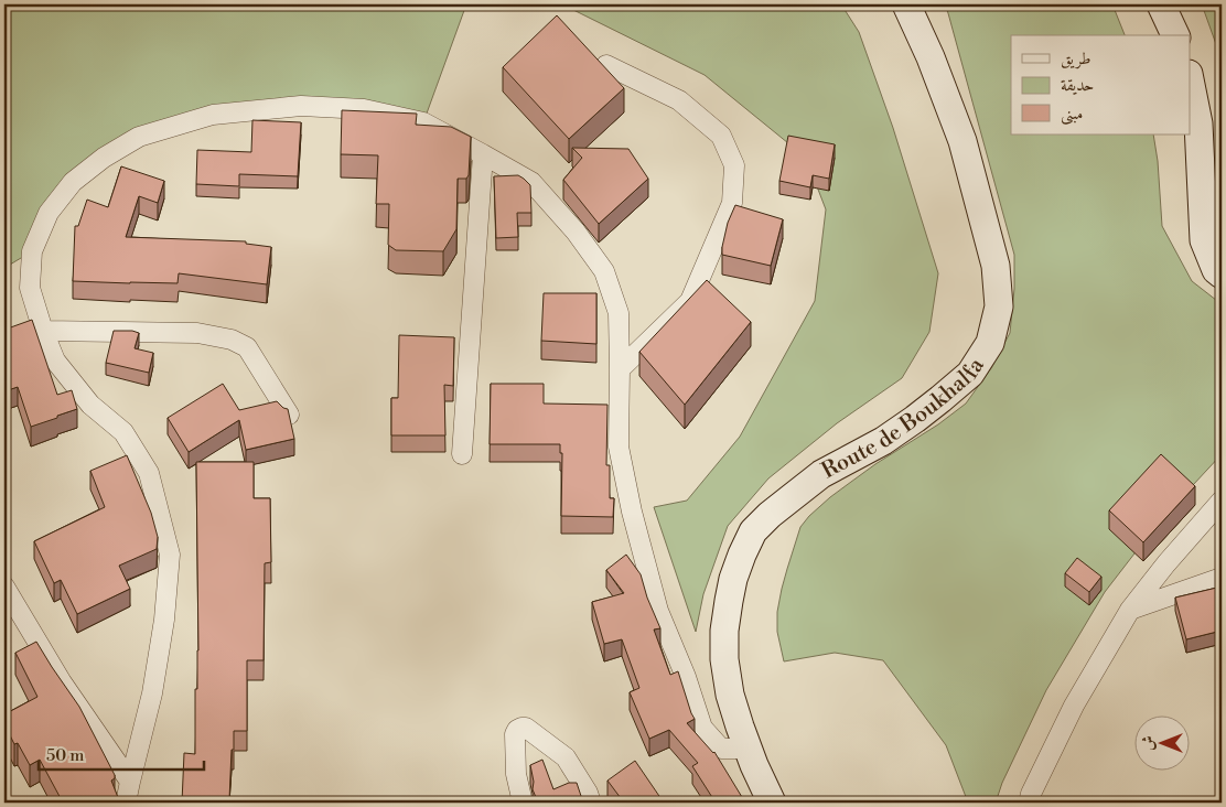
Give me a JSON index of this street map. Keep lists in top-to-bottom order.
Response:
{
  "streets": {
    "main road": ["Route de Boukhalfa"]
  },
  "legend": ["طريق", "حديقة", "مبنى"],
  "scale_bar": "50 m",
  "north": "left"
}
